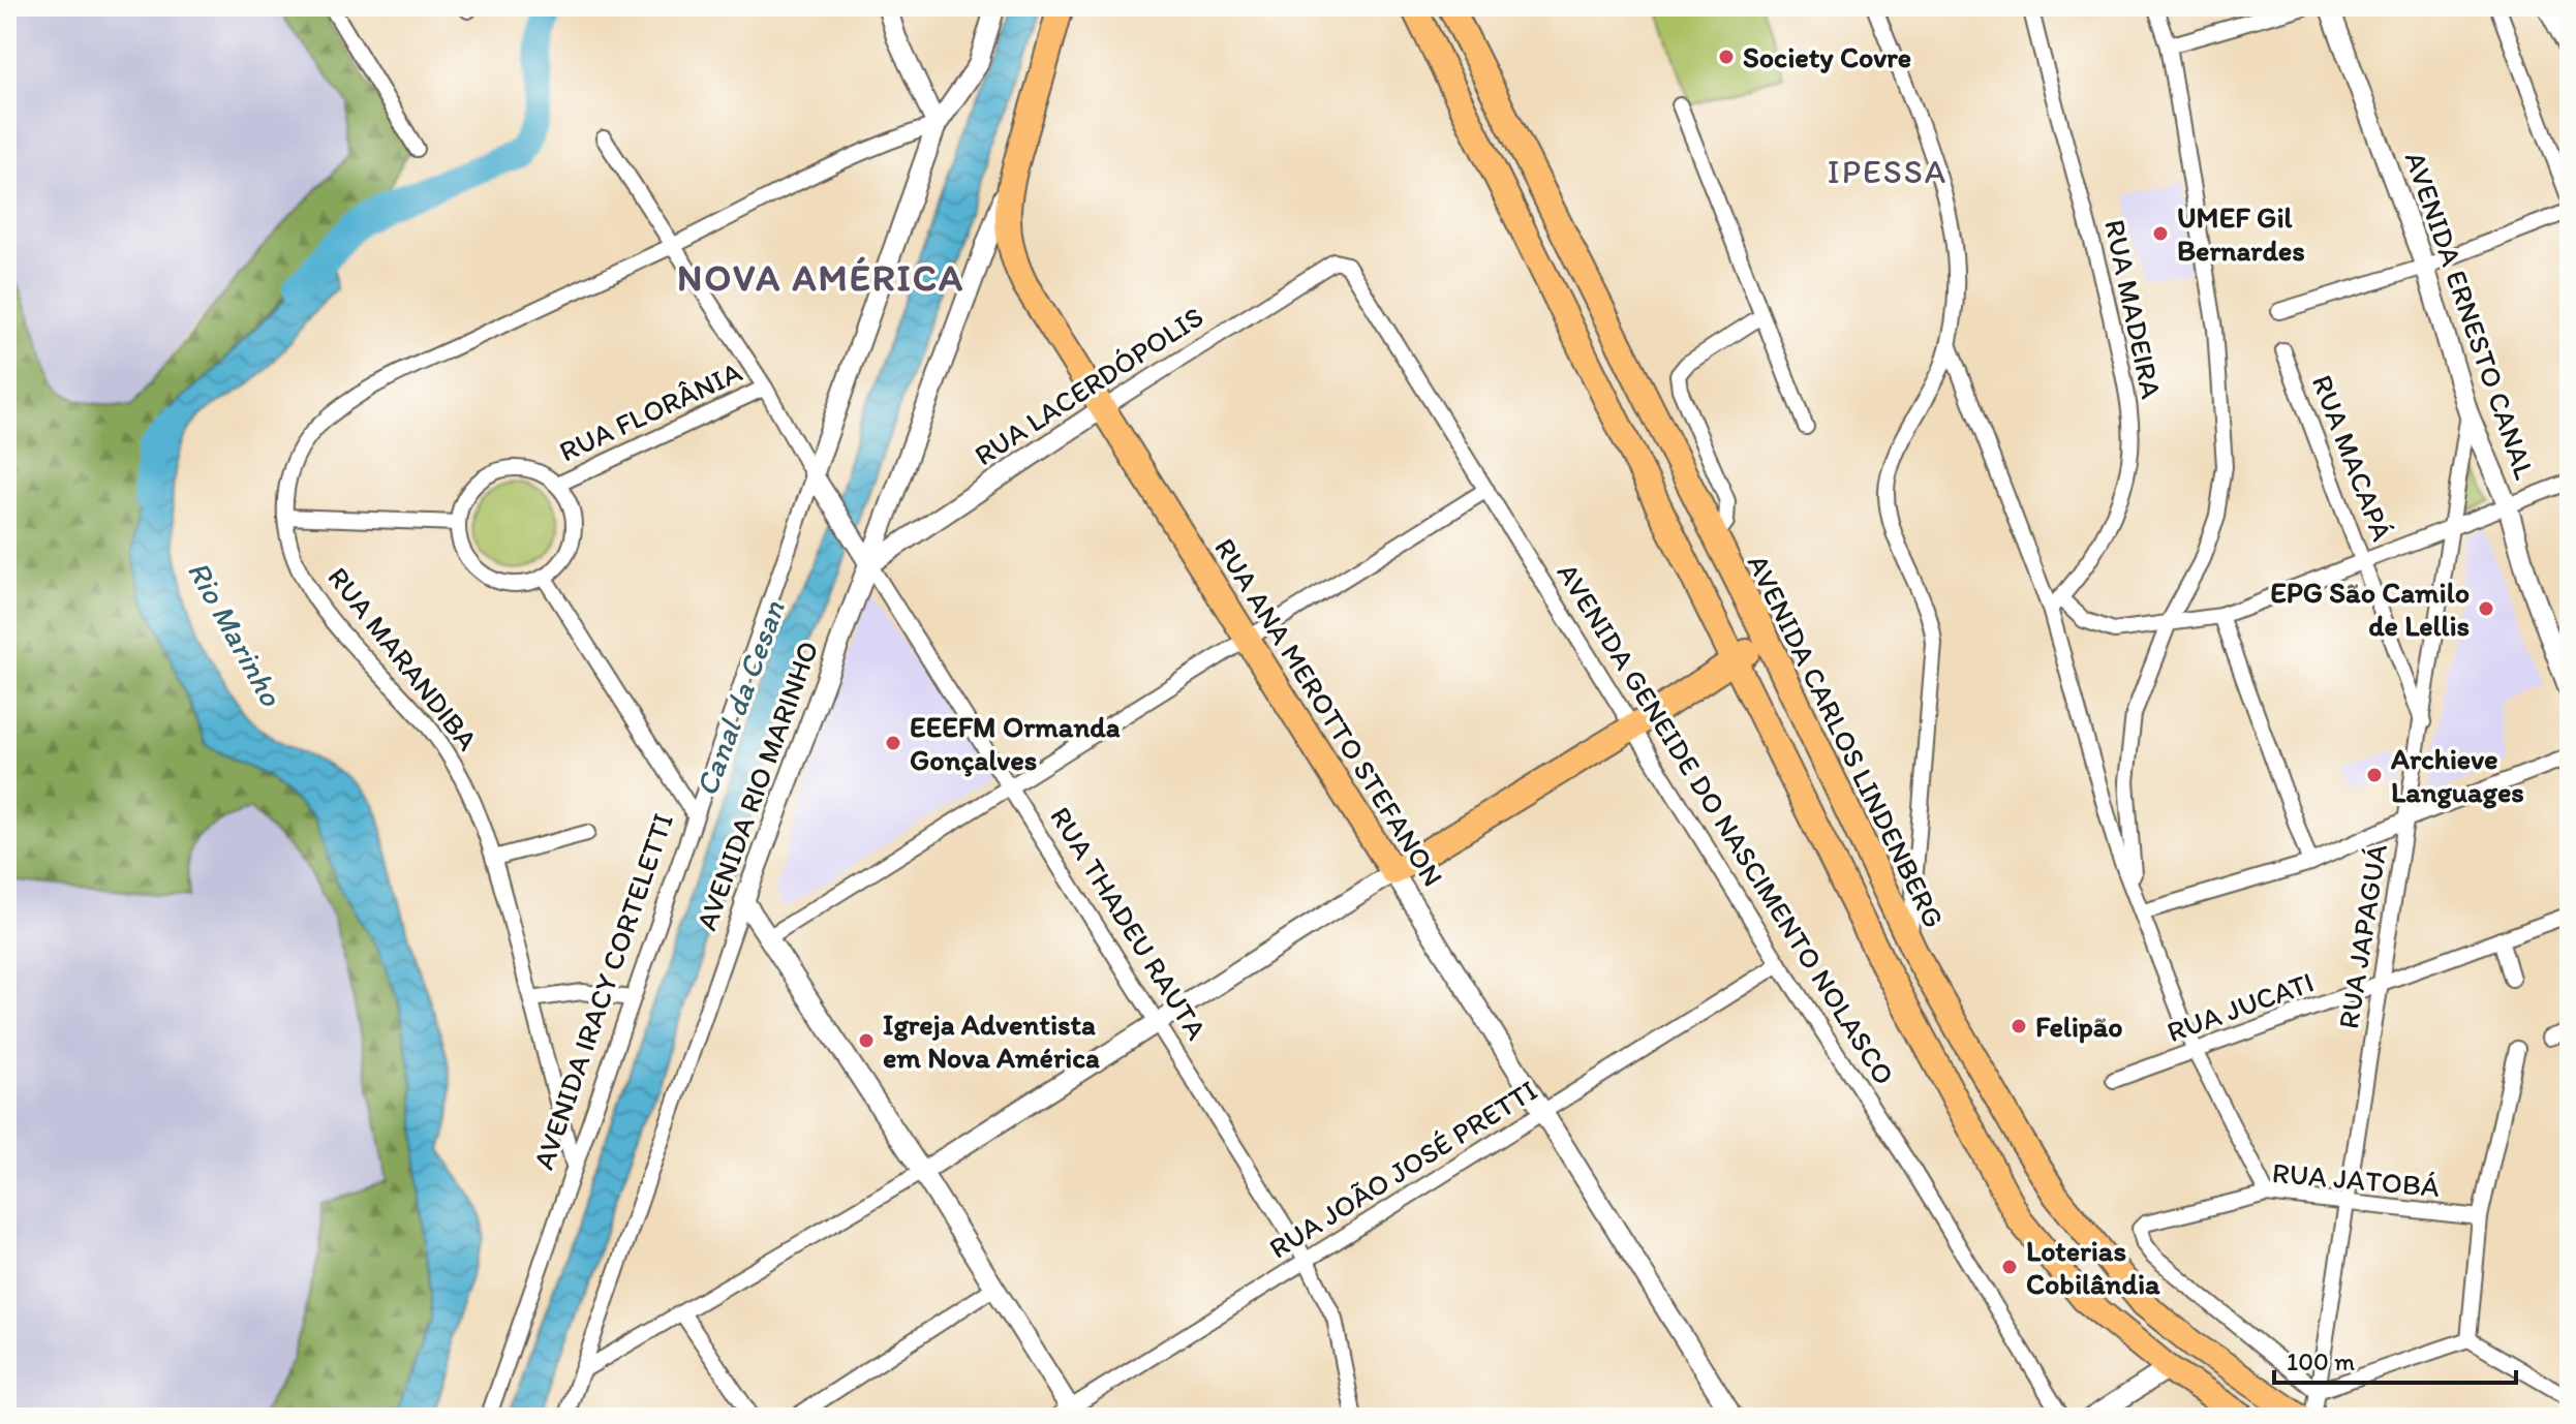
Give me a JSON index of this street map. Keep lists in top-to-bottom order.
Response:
{
  "streets": {
    "main road": ["RUA ANA MEROTTO STEFANON", "AVENIDA CARLOS LINDENBERG"],
    "street": [
      "RUA MADEIRA",
      "AVENIDA ERNESTO CANAL",
      "RUA LACERDÓPOLIS",
      "RUA FLORÂNIA",
      "RUA MACAPÁ",
      "RUA MARANDIBA",
      "AVENIDA RIO MARINHO",
      "AVENIDA GENEIDE DO NASCIMENTO NOLASCO",
      "RUA THADEU RAUTA",
      "RUA JAPAGUÁ",
      "AVENIDA IRACY CORTELETTI",
      "RUA JUCATI",
      "RUA JOÃO JOSÉ PRETTI",
      "RUA JATOBÁ"
    ]
  },
  "crossings": [
    ["AVENIDA ERNESTO CANAL", "RUA JAPAGUÁ"],
    ["RUA LACERDÓPOLIS", "RUA ANA MEROTTO STEFANON"],
    ["RUA LACERDÓPOLIS", "AVENIDA RIO MARINHO"],
    ["RUA LACERDÓPOLIS", "AVENIDA GENEIDE DO NASCIMENTO NOLASCO"],
    ["RUA LACERDÓPOLIS", "RUA THADEU RAUTA"],
    ["RUA FLORÂNIA", "RUA THADEU RAUTA"],
    ["RUA MACAPÁ", "RUA JAPAGUÁ"],
    ["RUA MARANDIBA", "RUA THADEU RAUTA"],
    ["RUA MARANDIBA", "AVENIDA IRACY CORTELETTI"],
    ["RUA ANA MEROTTO STEFANON", "AVENIDA RIO MARINHO"],
    ["RUA ANA MEROTTO STEFANON", "RUA JOÃO JOSÉ PRETTI"],
    ["AVENIDA RIO MARINHO", "RUA THADEU RAUTA"],
    ["AVENIDA GENEIDE DO NASCIMENTO NOLASCO", "RUA JOÃO JOSÉ PRETTI"],
    ["RUA THADEU RAUTA", "AVENIDA IRACY CORTELETTI"],
    ["RUA THADEU RAUTA", "RUA JOÃO JOSÉ PRETTI"],
    ["RUA JAPAGUÁ", "RUA JUCATI"],
    ["RUA JAPAGUÁ", "RUA JATOBÁ"]
  ],
  "districts": ["IPESSA", "NOVA AMÉRICA"],
  "water": ["Rio Marinho", "Canal da Cesan"],
  "places": [
    "Society Covre",
    "UMEF Gil Bernardes",
    "EPG São Camilo de Lellis",
    "EEEFM Ormanda Gonçalves",
    "Archieve Languages",
    "Felipão",
    "Igreja Adventista em Nova América",
    "Loterias Cobilândia"
  ],
  "scale_bar": "100 m"
}
